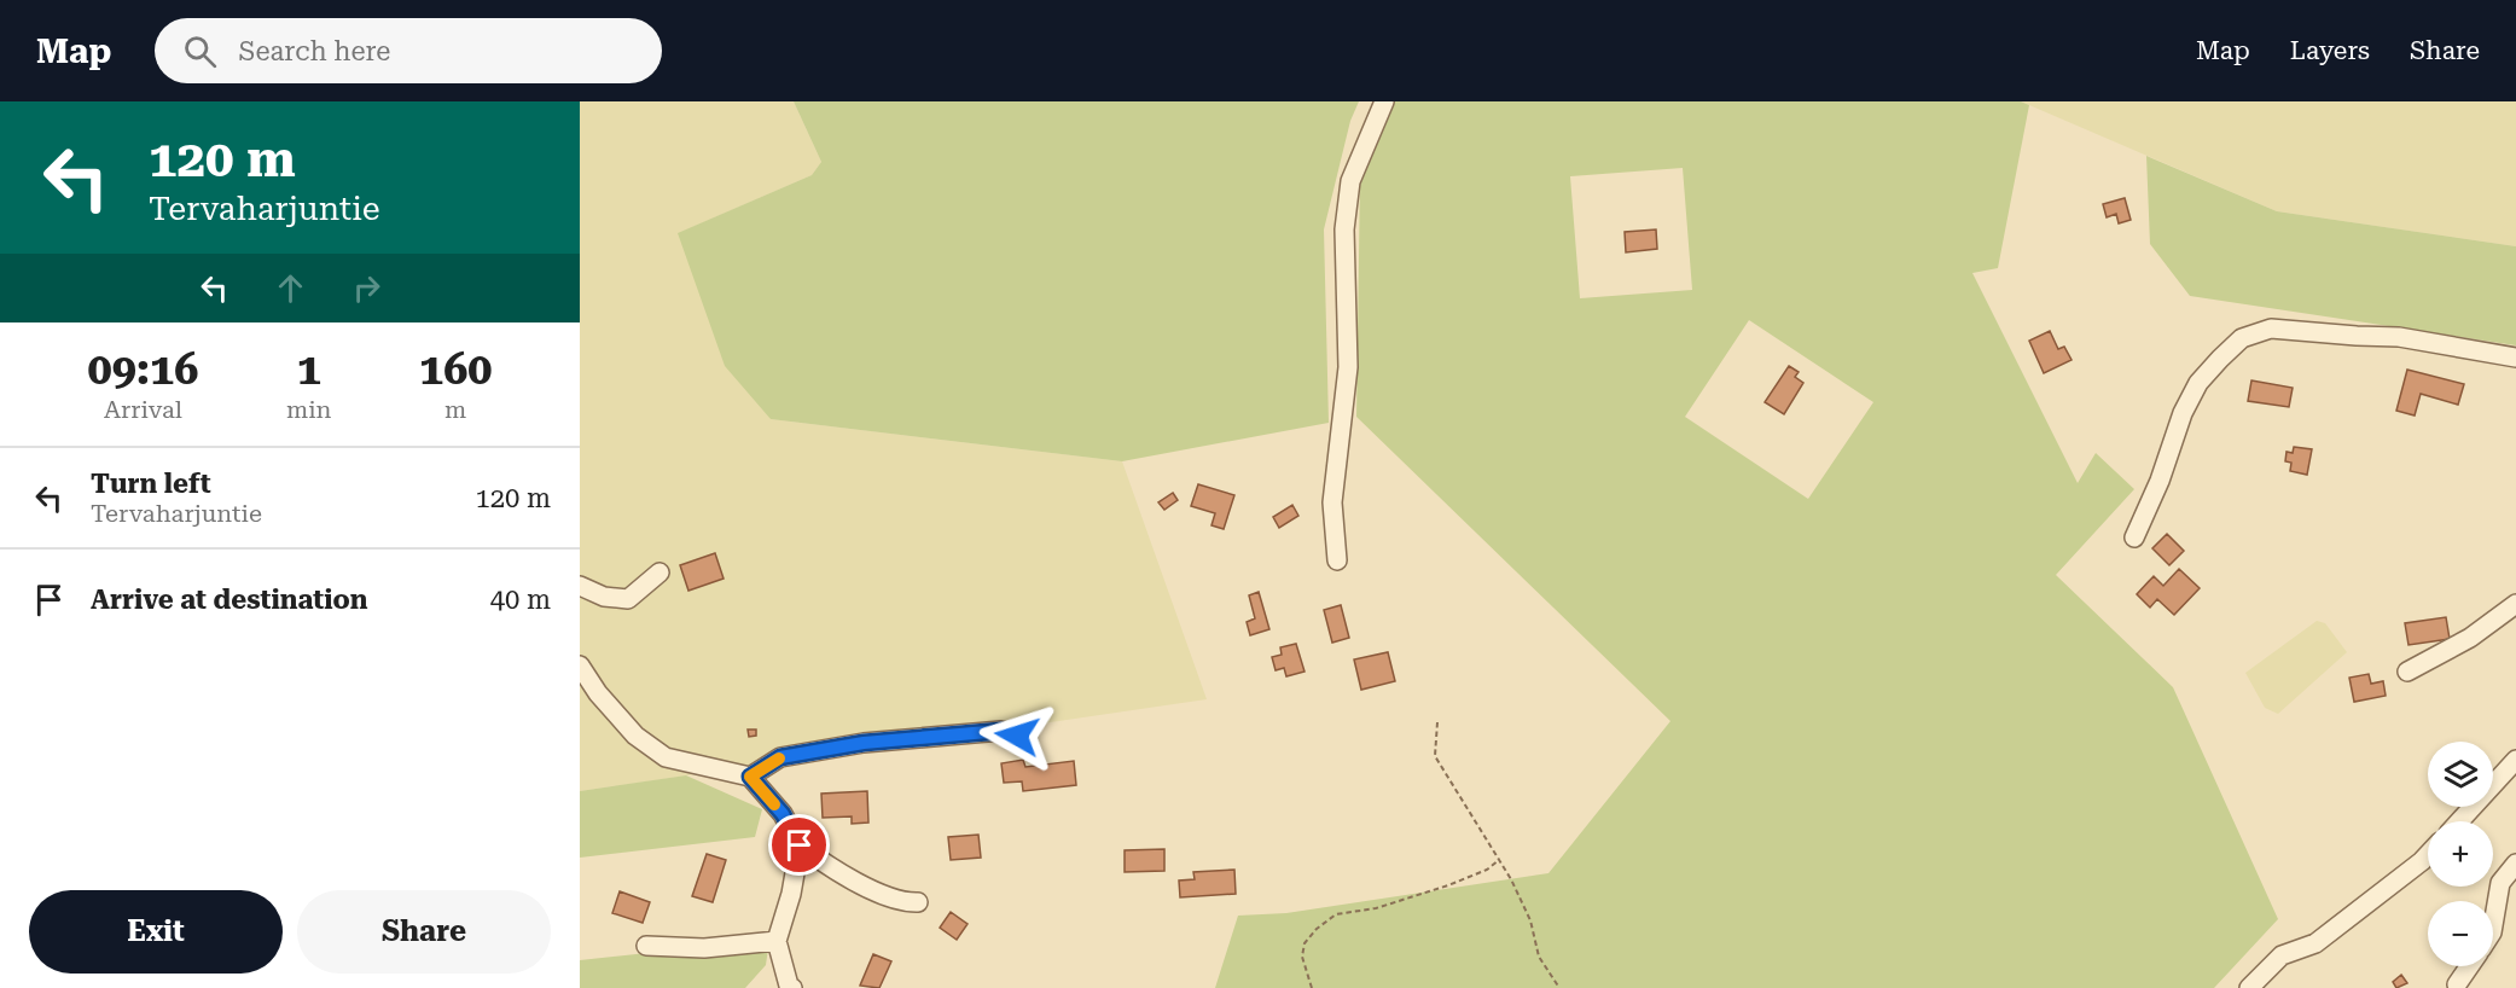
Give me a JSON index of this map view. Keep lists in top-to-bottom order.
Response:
{
  "page": {
    "header": "Map",
    "search": "Search here",
    "nav": ["Map", "Layers", "Share"],
    "turn": ["120 m", "Tervaharjuntie"],
    "eta": [
      "09:16",
      "Arrival",
      "1",
      "min",
      "160",
      "m"
    ],
    "list": [
      {
        "name": "Turn left",
        "note": "Tervaharjuntie",
        "value": "120 m"
      },
      {
        "name": "Arrive at destination",
        "value": "40 m"
      }
    ],
    "map_buttons": ["+", "−"],
    "buttons": ["Exit", "Share"]
  }
}
